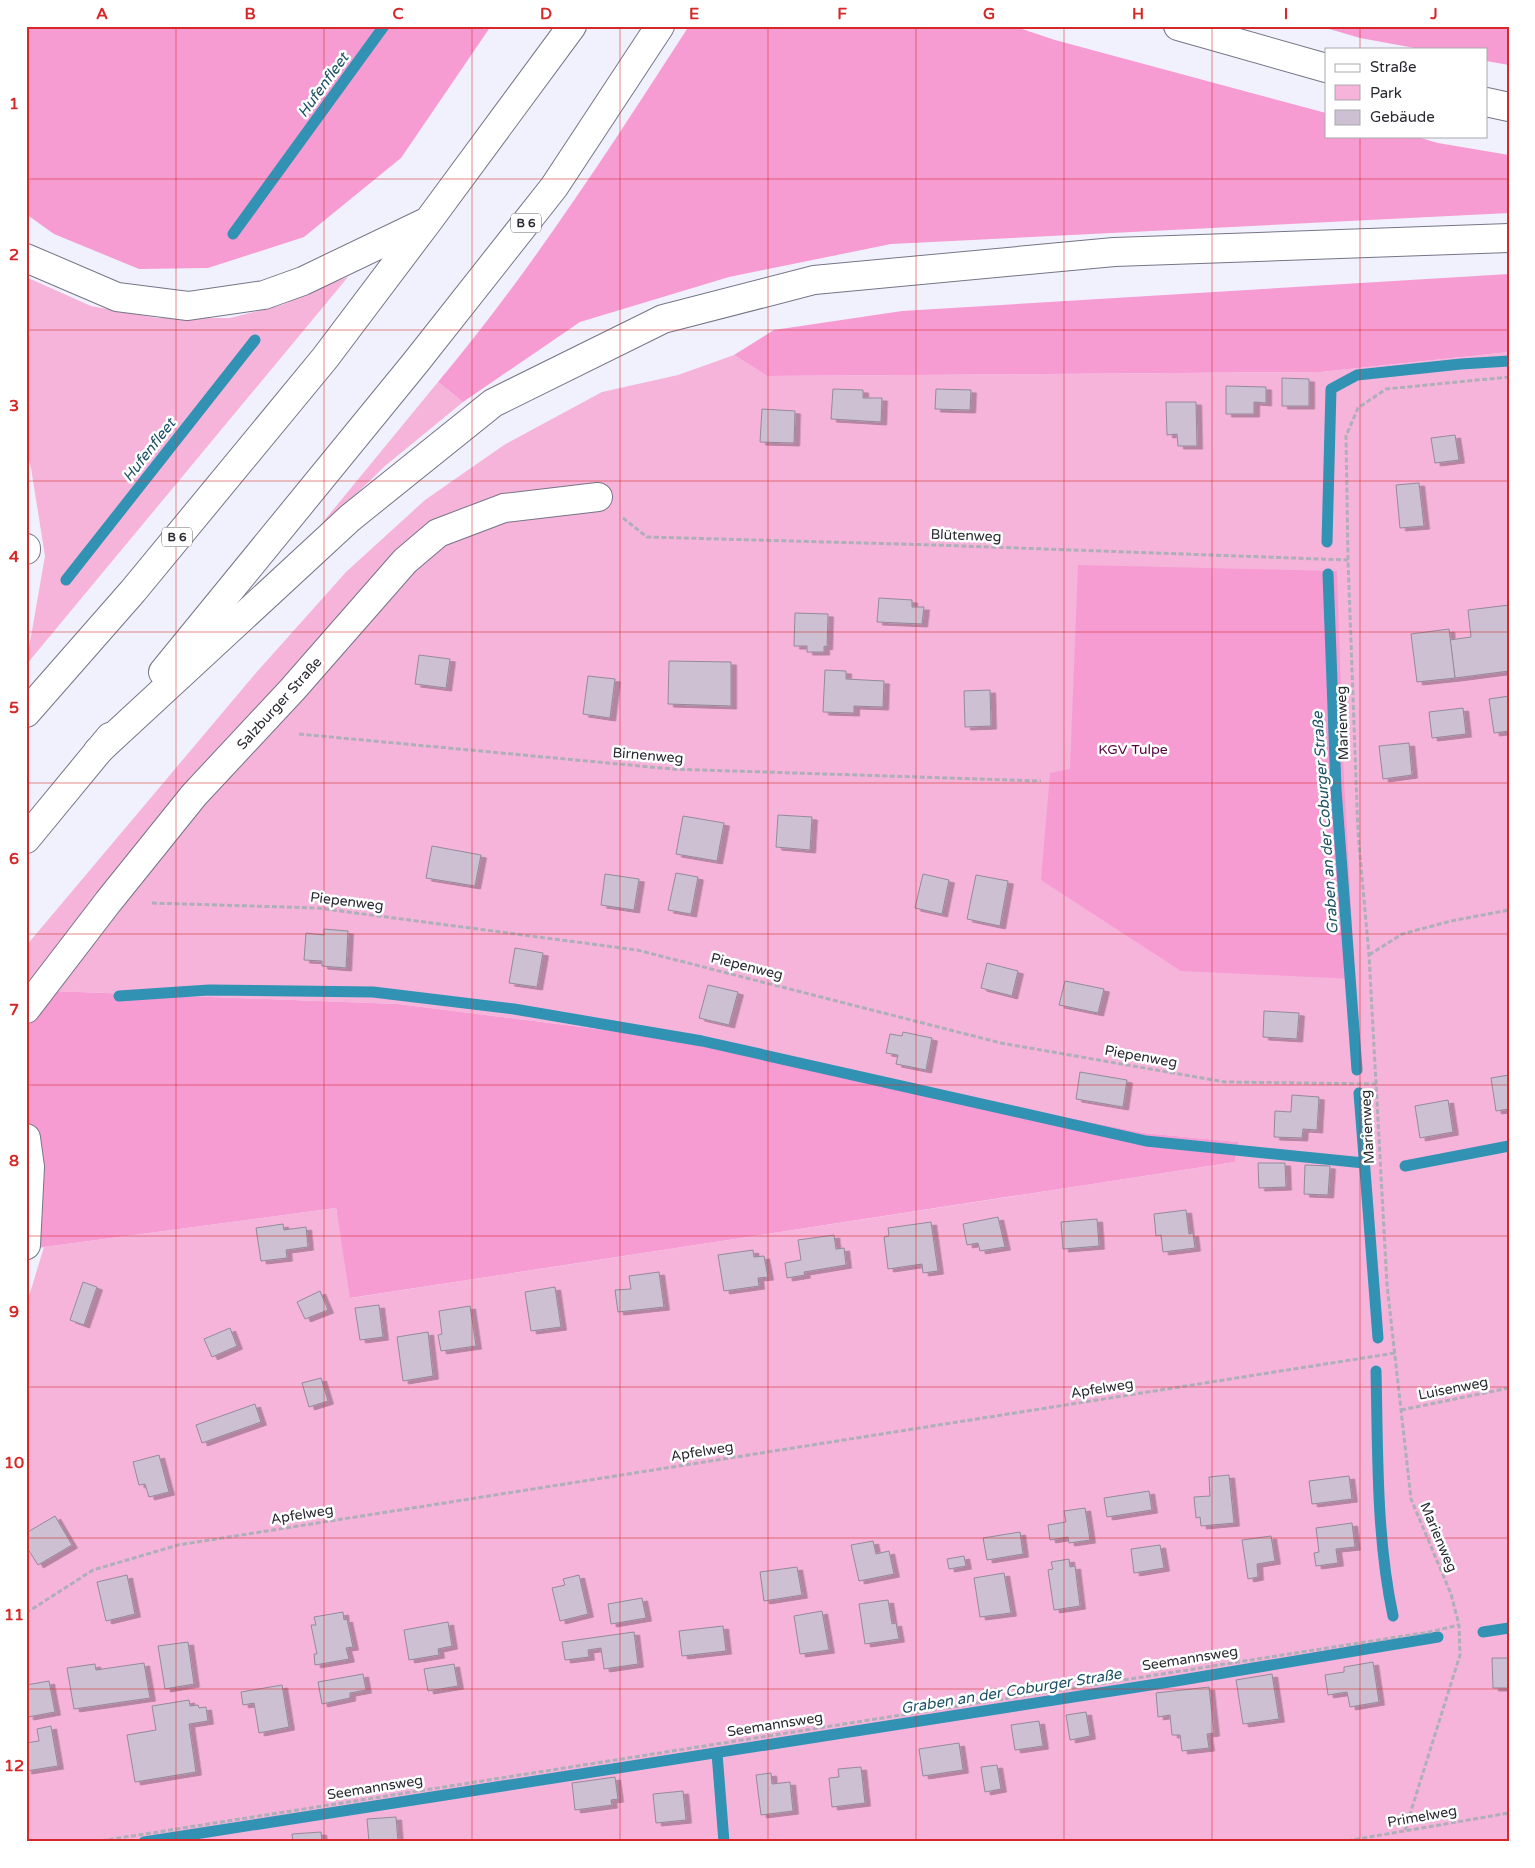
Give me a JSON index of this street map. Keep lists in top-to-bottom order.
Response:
{
  "streets": {
    "main road": ["B 6", "Salzburger Straße"],
    "path": [
      "Blütenweg",
      "Marienweg",
      "Birnenweg",
      "Piepenweg",
      "Apfelweg",
      "Luisenweg",
      "Seemannsweg",
      "Primelweg"
    ]
  },
  "crossings": [
    ["Blütenweg", "Salzburger Straße"],
    ["Blütenweg", "Marienweg"],
    ["Salzburger Straße", "Birnenweg"],
    ["Salzburger Straße", "Piepenweg"],
    ["Marienweg", "Piepenweg"],
    ["Marienweg", "Apfelweg"],
    ["Marienweg", "Luisenweg"],
    ["Marienweg", "Seemannsweg"],
    ["Marienweg", "Primelweg"]
  ],
  "water": ["Hufenfleet", "Graben an der Coburger Straße"],
  "parks": ["KGV Tulpe"],
  "legend": ["Straße", "Park", "Gebäude"],
  "grid": {
    "columns": [
      "A",
      "B",
      "C",
      "D",
      "E",
      "F",
      "G",
      "H",
      "I",
      "J"
    ],
    "rows": [
      "1",
      "2",
      "3",
      "4",
      "5",
      "6",
      "7",
      "8",
      "9",
      "10",
      "11",
      "12"
    ]
  }
}
